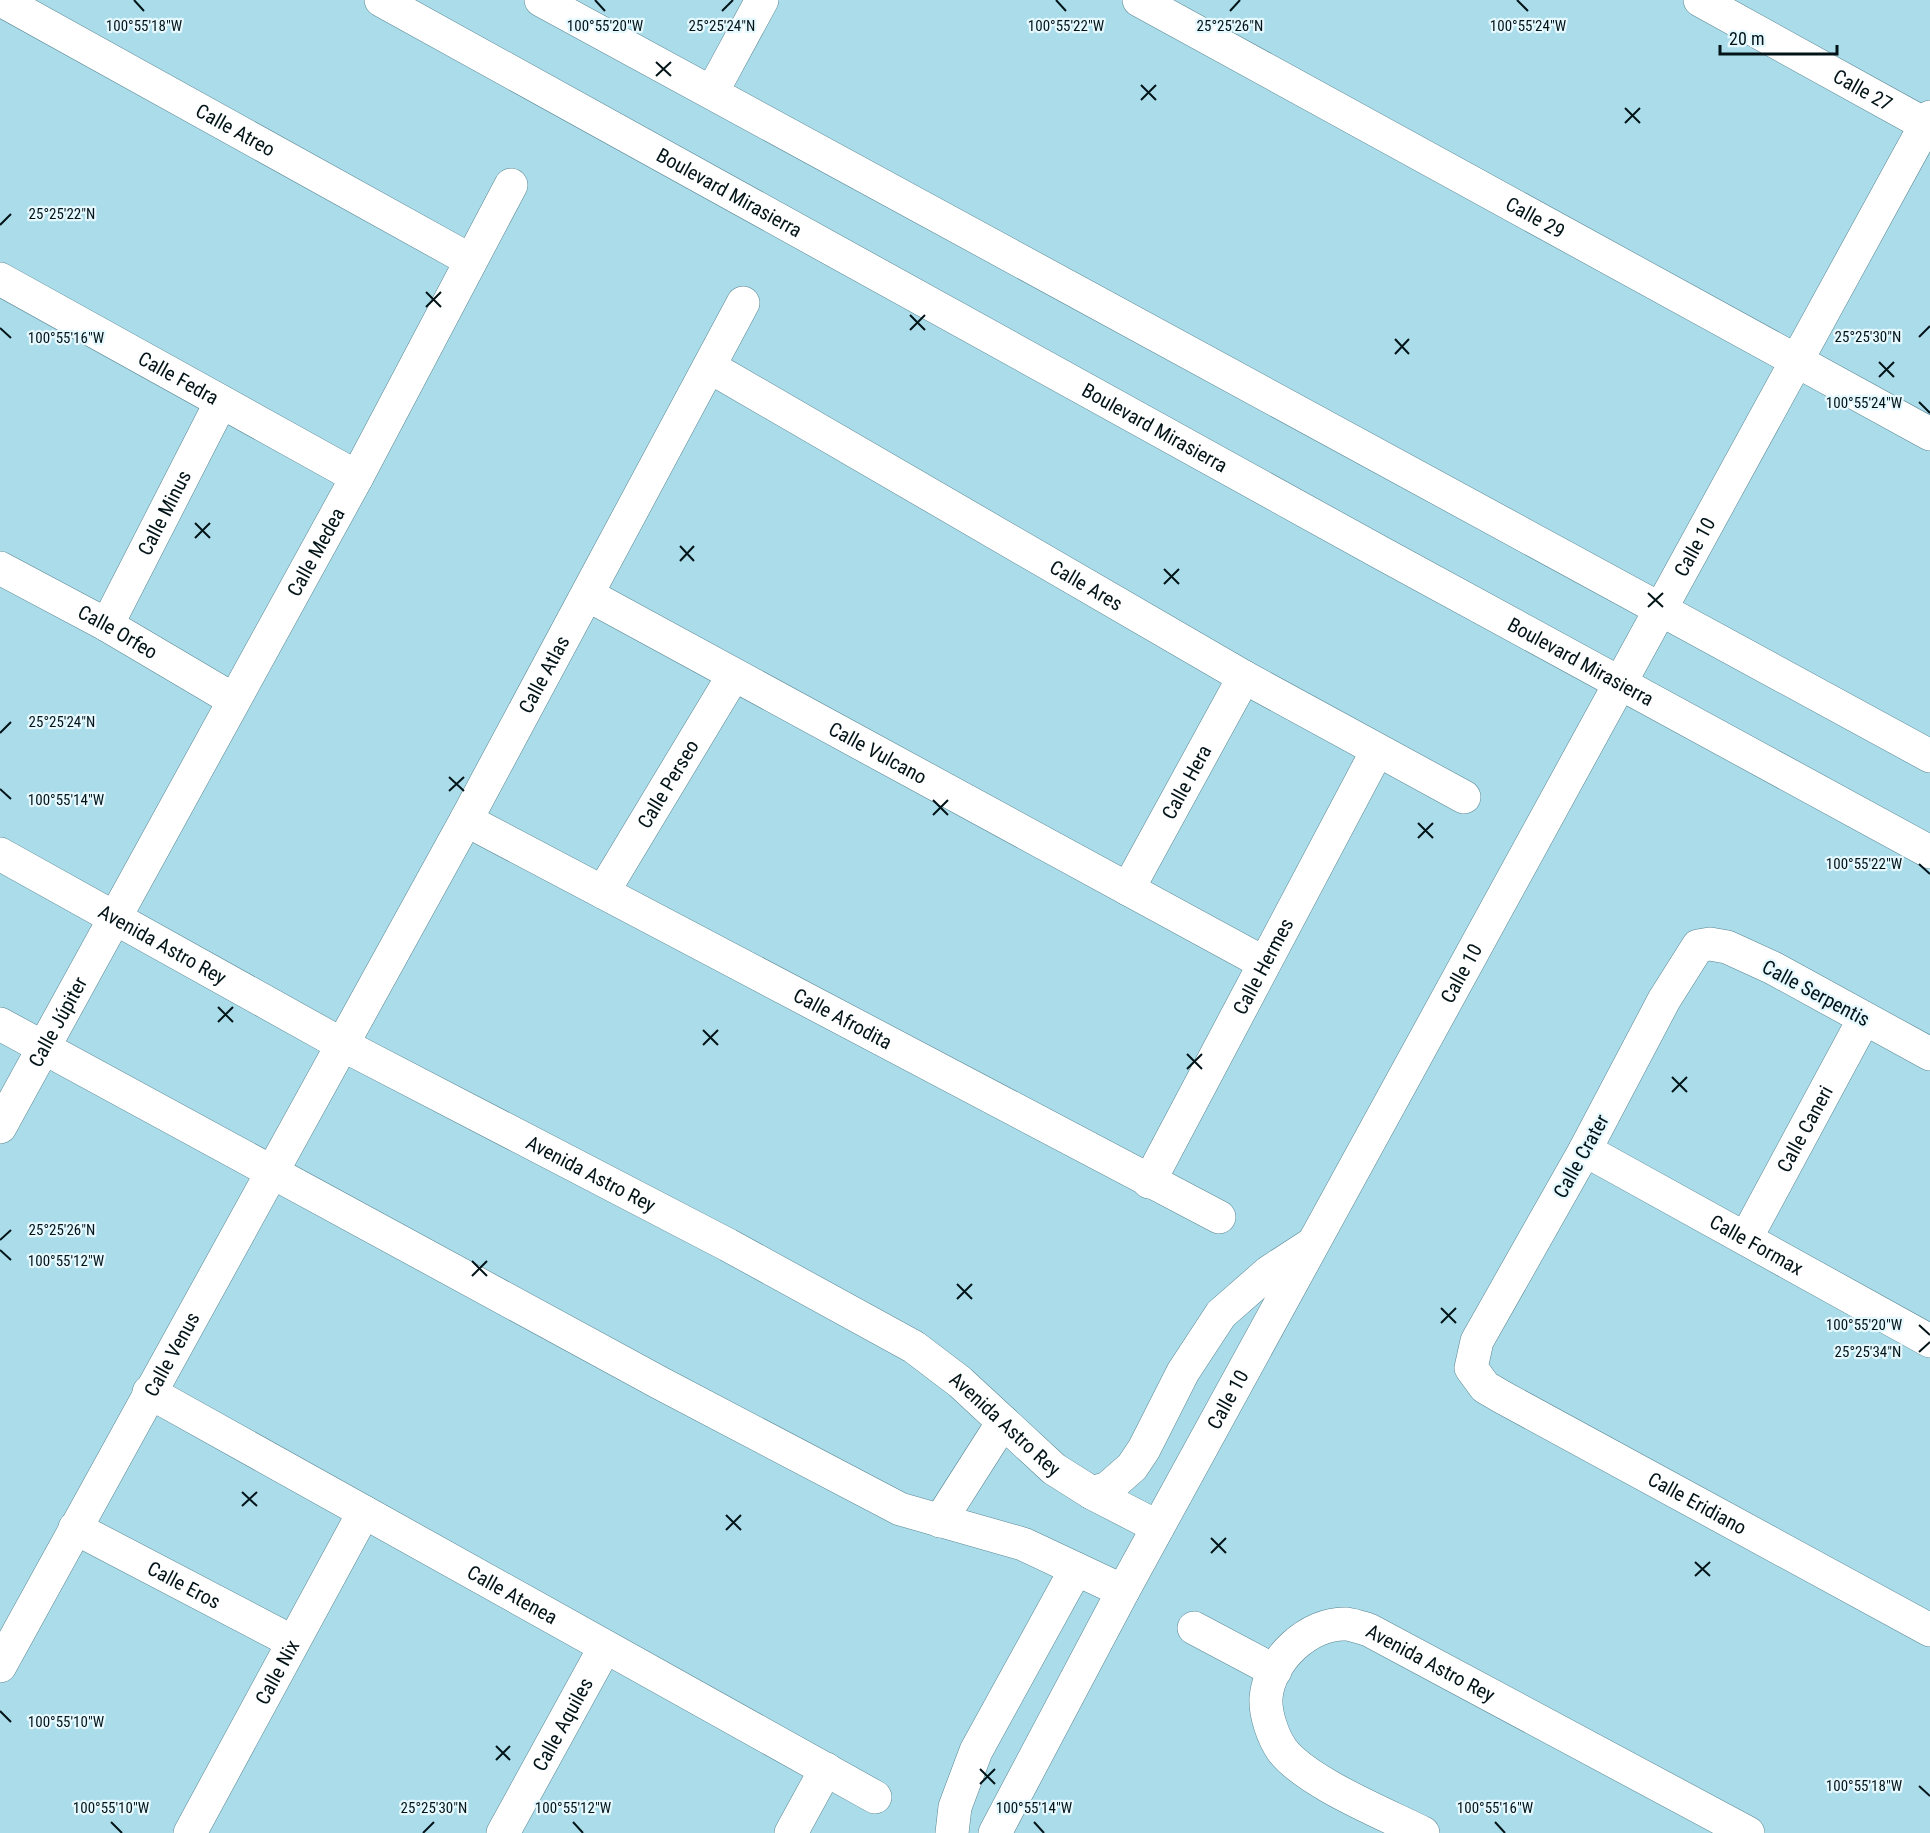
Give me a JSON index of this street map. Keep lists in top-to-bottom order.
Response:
{
  "streets": {
    "street": [
      "Calle 27",
      "Calle Atreo",
      "Boulevard Mirasierra",
      "Calle 29",
      "Calle Fedra",
      "Calle Minus",
      "Calle 10",
      "Calle Medea",
      "Calle Ares",
      "Calle Orfeo",
      "Calle Atlas",
      "Calle Vulcano",
      "Calle Hera",
      "Calle Perseo",
      "Avenida Astro Rey",
      "Calle Hermes",
      "Calle Serpentis",
      "Calle Afrodita",
      "Calle Júpiter",
      "Calle Caneri",
      "Calle Crater",
      "Calle Formax",
      "Calle Venus",
      "Calle Eridiano",
      "Calle Eros",
      "Calle Atenea",
      "Calle Nix",
      "Calle Aquiles"
    ]
  },
  "crossings": [
    ["Calle 27", "Calle 10"],
    ["Calle Atreo", "Calle Medea"],
    ["Boulevard Mirasierra", "Calle 10"],
    ["Calle 29", "Calle 10"],
    ["Calle Fedra", "Calle Minus"],
    ["Calle Fedra", "Calle Medea"],
    ["Calle Minus", "Calle Orfeo"],
    ["Calle 10", "Avenida Astro Rey"],
    ["Calle Medea", "Calle Orfeo"],
    ["Calle Medea", "Avenida Astro Rey"],
    ["Calle Medea", "Calle Júpiter"],
    ["Calle Ares", "Calle Atlas"],
    ["Calle Ares", "Calle Hera"],
    ["Calle Ares", "Calle Hermes"],
    ["Calle Atlas", "Calle Vulcano"],
    ["Calle Atlas", "Avenida Astro Rey"],
    ["Calle Atlas", "Calle Afrodita"],
    ["Calle Atlas", "Calle Venus"],
    ["Calle Vulcano", "Calle Hera"],
    ["Calle Vulcano", "Calle Perseo"],
    ["Calle Vulcano", "Calle Hermes"],
    ["Calle Perseo", "Calle Afrodita"],
    ["Avenida Astro Rey", "Calle Júpiter"],
    ["Avenida Astro Rey", "Calle Venus"],
    ["Calle Hermes", "Calle Afrodita"],
    ["Calle Serpentis", "Calle Caneri"],
    ["Calle Serpentis", "Calle Crater"],
    ["Calle Caneri", "Calle Formax"],
    ["Calle Crater", "Calle Formax"],
    ["Calle Crater", "Calle Eridiano"],
    ["Calle Venus", "Calle Eros"],
    ["Calle Venus", "Calle Atenea"],
    ["Calle Eros", "Calle Nix"],
    ["Calle Atenea", "Calle Nix"],
    ["Calle Atenea", "Calle Aquiles"]
  ],
  "scale_bar": "20 m",
  "coordinates": [
    "100°55'18\"W",
    "100°55'20\"W",
    "25°25'24\"N",
    "100°55'22\"W",
    "25°25'26\"N",
    "100°55'24\"W",
    "25°25'22\"N",
    "25°25'30\"N",
    "100°55'16\"W",
    "100°55'14\"W",
    "100°55'12\"W",
    "25°25'34\"N",
    "100°55'10\"W"
  ]
}
